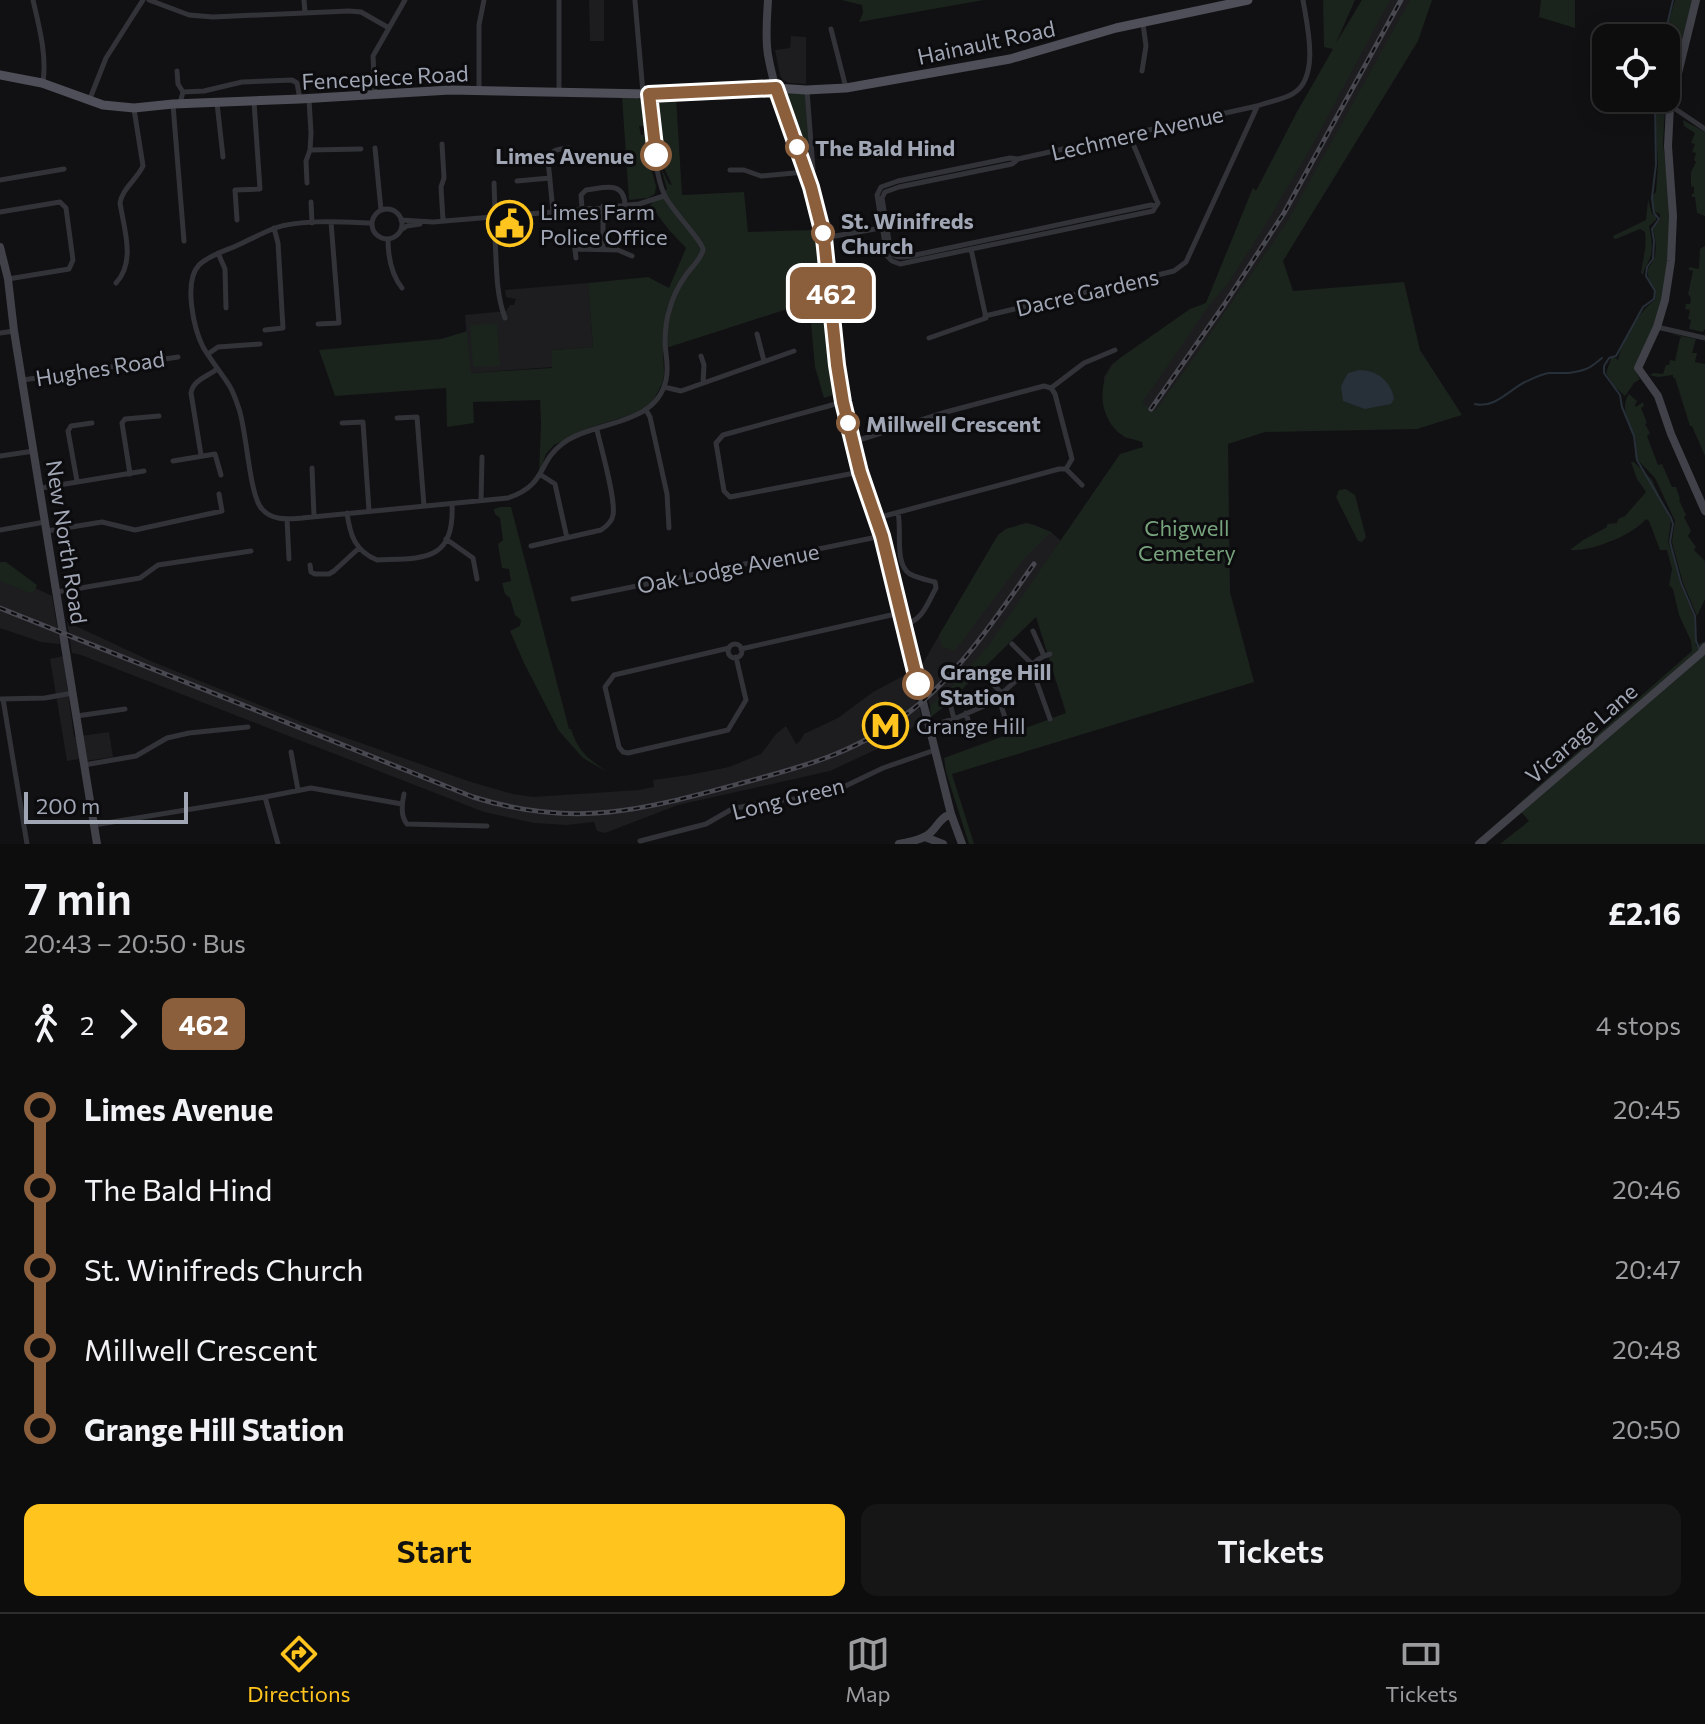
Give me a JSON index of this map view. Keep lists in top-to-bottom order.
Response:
{
  "streets": {
    "main road": ["Hainault Road", "Fencepiece Road"],
    "street": [
      "Lechmere Avenue",
      "Dacre Gardens",
      "Hughes Road",
      "New North Road",
      "Oak Lodge Avenue",
      "Vicarage Lane",
      "Long Green"
    ]
  },
  "crossings": [
    ["Hainault Road", "Fencepiece Road"],
    ["Lechmere Avenue", "Dacre Gardens"],
    ["Hughes Road", "New North Road"]
  ],
  "parks": ["Chigwell Cemetery"],
  "places": {
    "other": [
      "The Bald Hind",
      "Limes Avenue",
      "St. Winifreds Church",
      "Millwell Crescent",
      "Grange Hill Station"
    ],
    "public building": ["Limes Farm Police Office"],
    "metro station": ["Grange Hill"]
  },
  "lines": ["bus line 462"],
  "scale_bar": "200 m",
  "page": {
    "on_map": "462",
    "scale": "200 m",
    "heading": ["7 min", "20:43 – 20:50 · Bus", "£2.16"],
    "legs": ["2", "462", "4 stops"],
    "list": [
      {
        "name": "Limes Avenue",
        "value": "20:45"
      },
      {
        "name": "The Bald Hind",
        "value": "20:46"
      },
      {
        "name": "St. Winifreds Church",
        "value": "20:47"
      },
      {
        "name": "Millwell Crescent",
        "value": "20:48"
      },
      {
        "name": "Grange Hill Station",
        "value": "20:50"
      }
    ],
    "buttons": ["Start", "Tickets"],
    "tabs": ["Directions", "Map", "Tickets"]
  }
}
